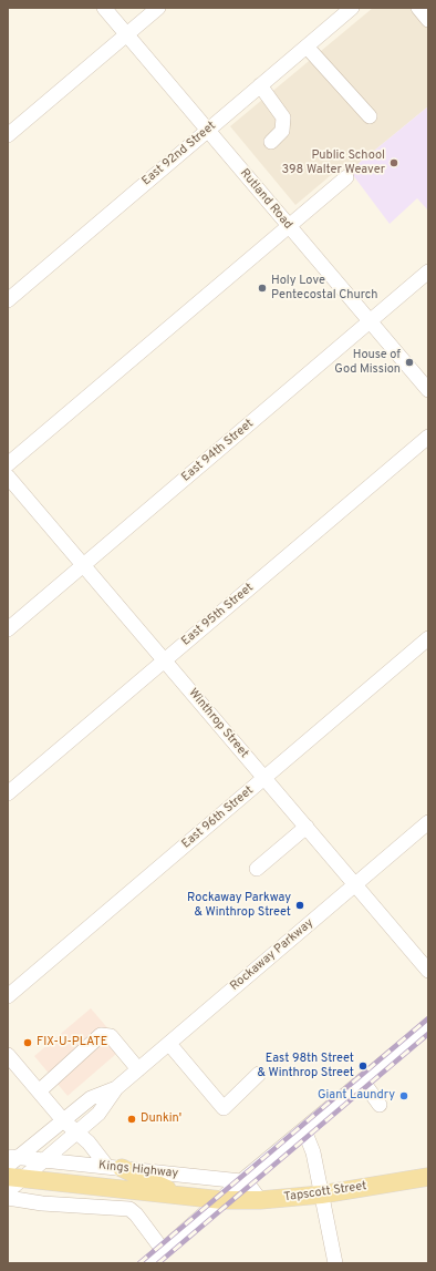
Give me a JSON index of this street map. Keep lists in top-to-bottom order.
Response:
{
  "streets": {
    "main road": ["Kings Highway", "Tapscott Street"],
    "street": [
      "East 92nd Street",
      "Rutland Road",
      "East 94th Street",
      "East 95th Street",
      "Winthrop Street",
      "East 96th Street",
      "Rockaway Parkway"
    ]
  },
  "crossings": [
    ["East 92nd Street", "Rutland Road"],
    ["Rutland Road", "East 94th Street"],
    ["East 94th Street", "Winthrop Street"],
    ["East 95th Street", "Winthrop Street"],
    ["Winthrop Street", "East 96th Street"],
    ["Winthrop Street", "Rockaway Parkway"],
    ["Rockaway Parkway", "Kings Highway"],
    ["Kings Highway", "Tapscott Street"]
  ],
  "places": [
    "Public School 398 Walter Weaver",
    "Holy Love Pentecostal Church",
    "House of God Mission",
    "Rockaway Parkway & Winthrop Street",
    "FIX-U-PLATE",
    "East 98th Street & Winthrop Street",
    "Giant Laundry",
    "Dunkin'"
  ]
}
